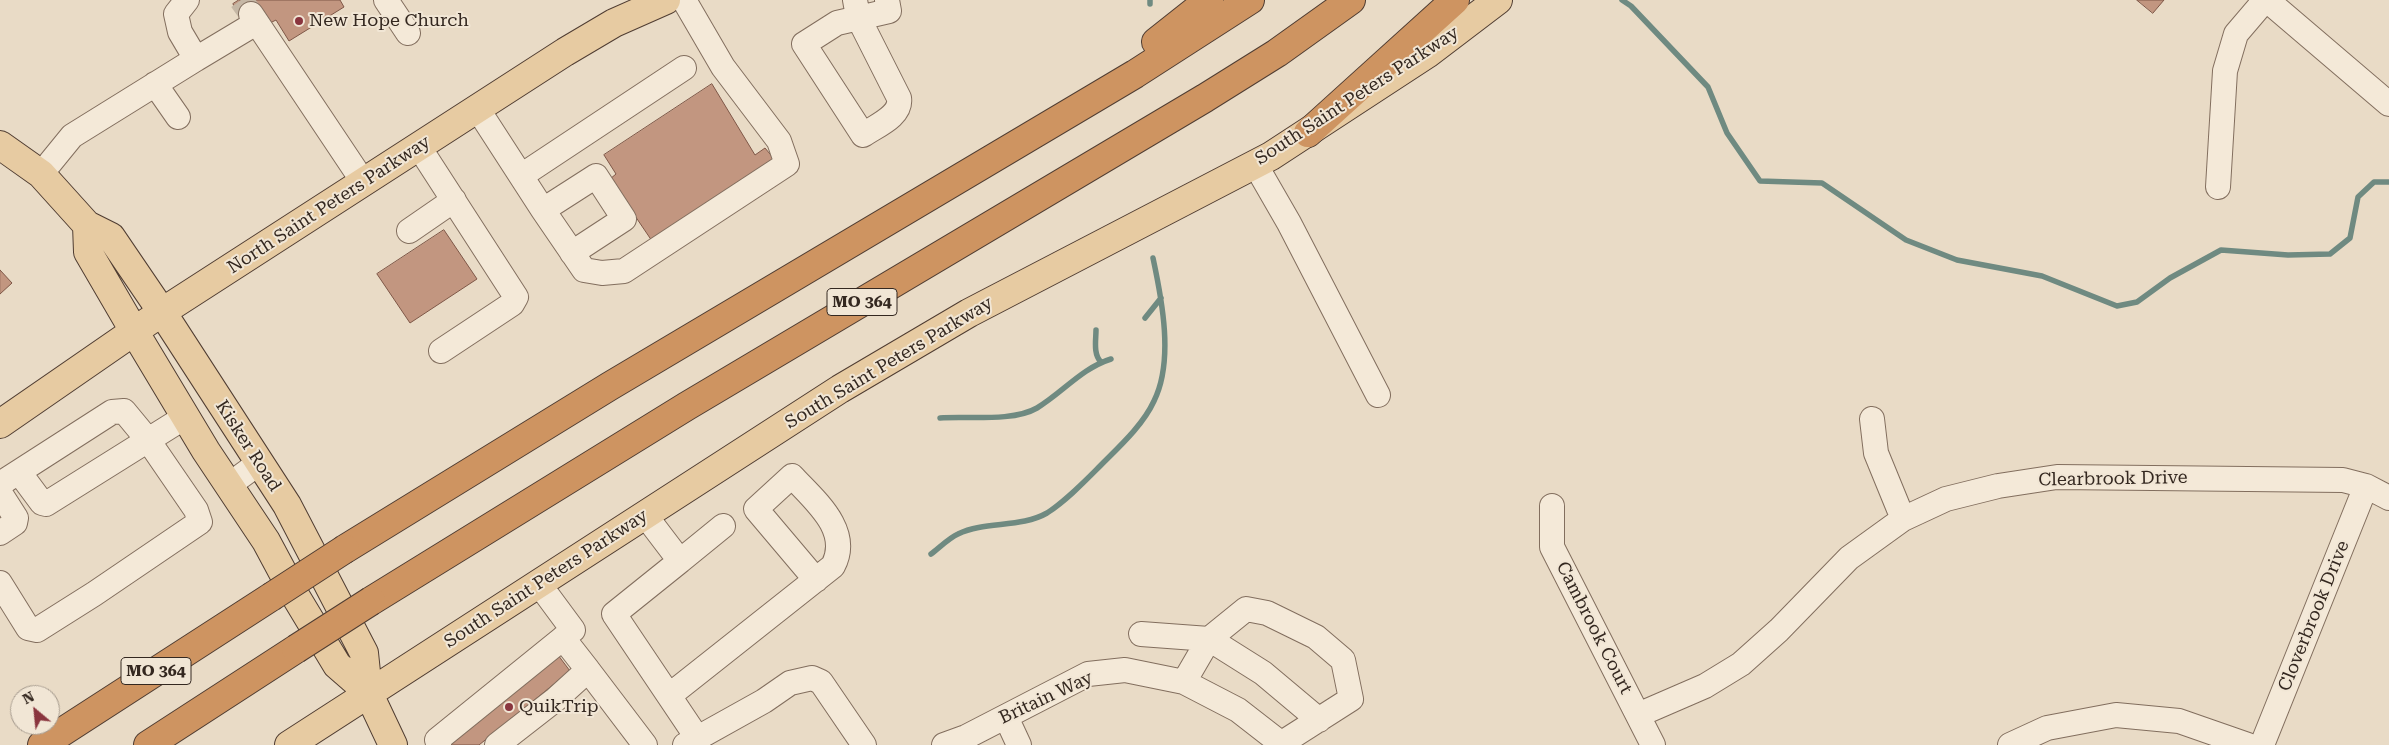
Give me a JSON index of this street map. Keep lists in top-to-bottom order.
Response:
{
  "streets": {
    "highway": ["MO 364"],
    "main road": ["South Saint Peters Parkway", "North Saint Peters Parkway", "Kisker Road"],
    "street": [
      "Clearbrook Drive",
      "Cloverbrook Drive",
      "Cambrook Court",
      "Britain Way"
    ]
  },
  "crossings": [
    ["South Saint Peters Parkway", "Kisker Road"],
    ["North Saint Peters Parkway", "Kisker Road"],
    ["Clearbrook Drive", "Cloverbrook Drive"],
    ["Clearbrook Drive", "Cambrook Court"]
  ],
  "places": ["New Hope Church", "QuikTrip"],
  "north": "top left"
}
